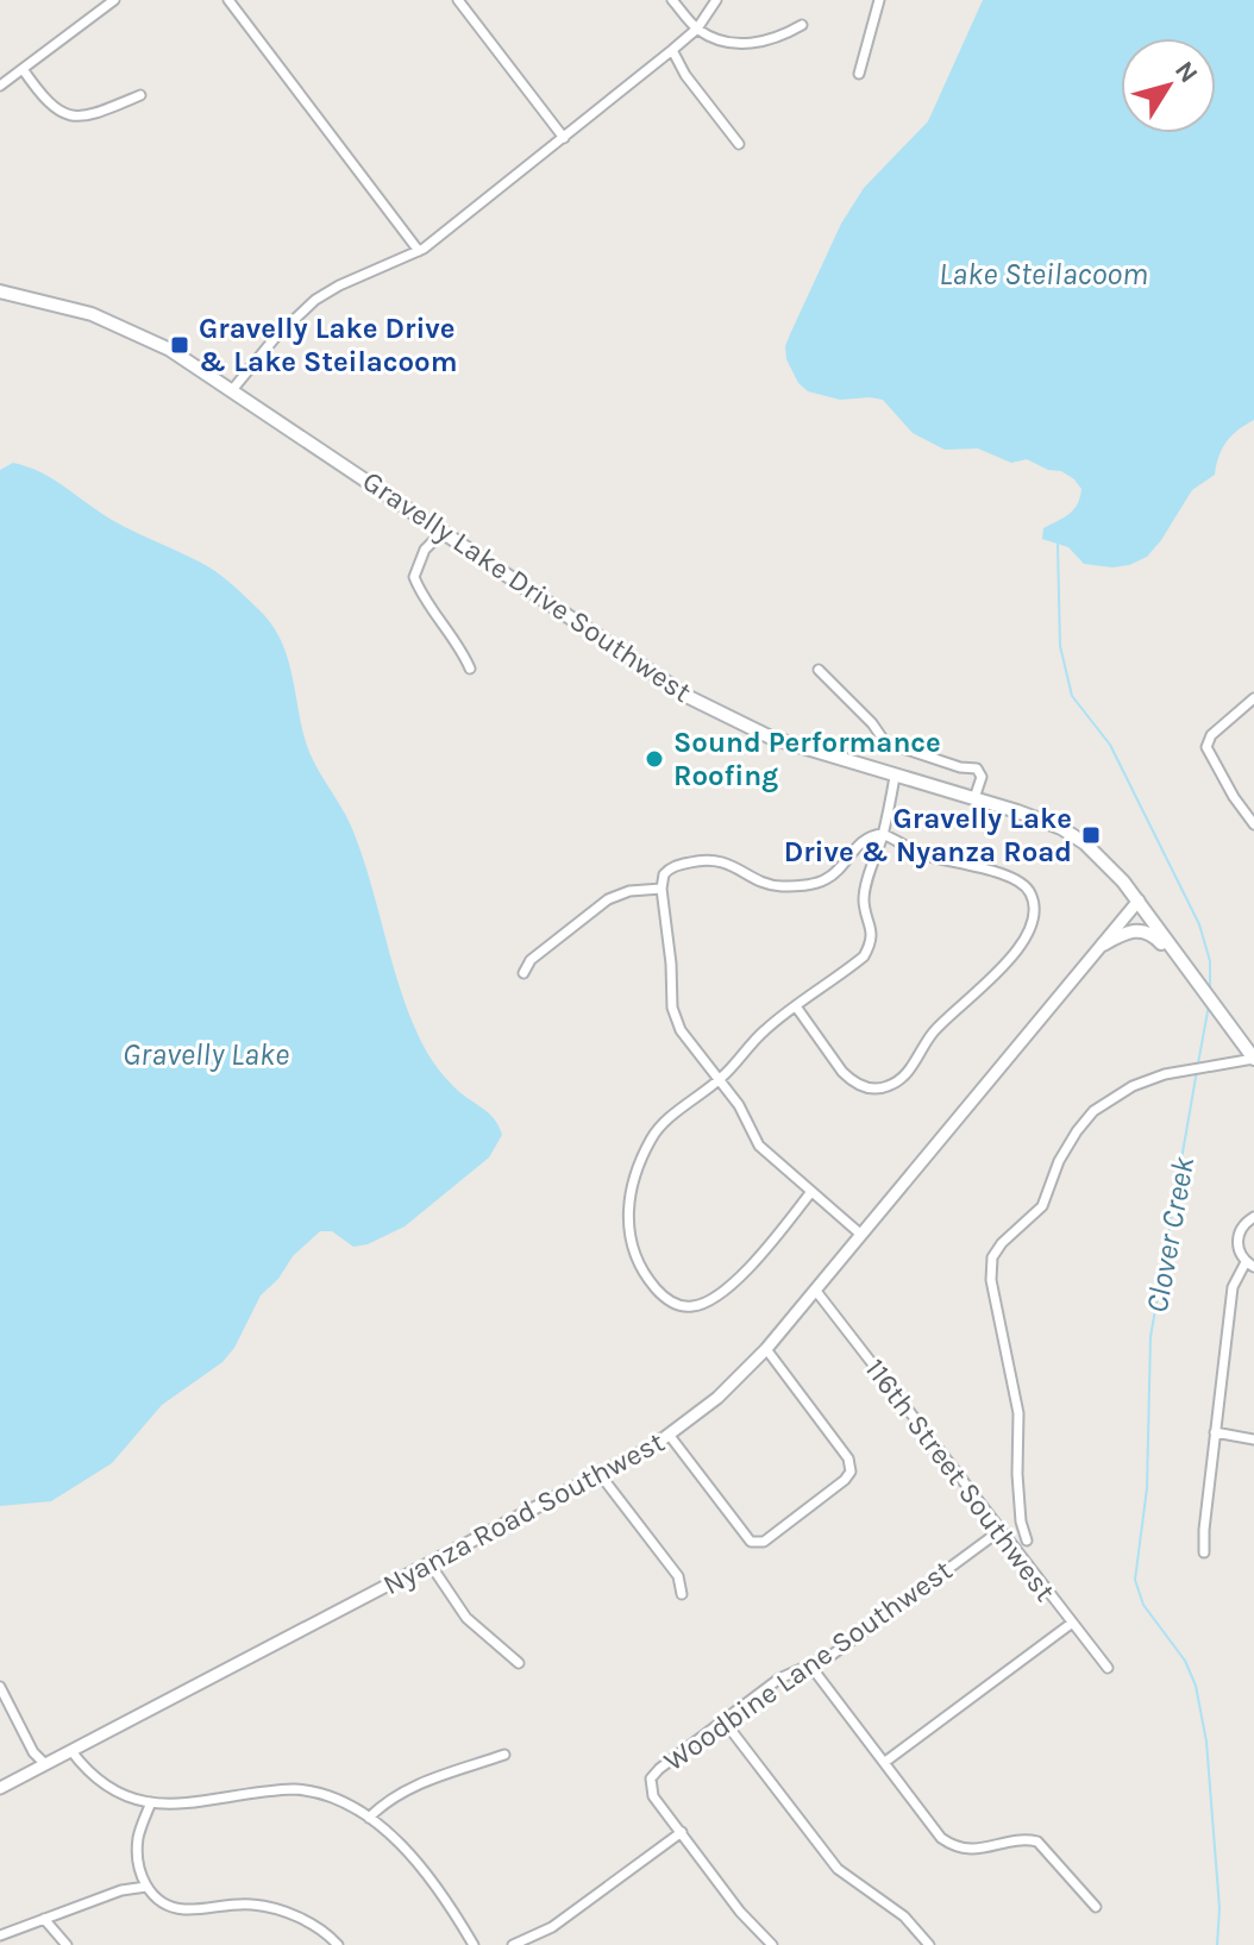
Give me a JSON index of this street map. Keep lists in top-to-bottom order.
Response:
{
  "streets": {
    "main road": ["Gravelly Lake Drive Southwest"],
    "street": ["116th Street Southwest", "Nyanza Road Southwest", "Woodbine Lane Southwest"]
  },
  "crossings": [
    ["Gravelly Lake Drive Southwest", "Nyanza Road Southwest"],
    ["116th Street Southwest", "Nyanza Road Southwest"],
    ["116th Street Southwest", "Woodbine Lane Southwest"]
  ],
  "water": ["Lake Steilacoom", "Gravelly Lake", "Clover Creek"],
  "places": {
    "transit": ["Gravelly Lake Drive & Lake Steilacoom", "Gravelly Lake Drive & Nyanza Road"],
    "other": ["Sound Performance Roofing"]
  },
  "north": "top right"
}
